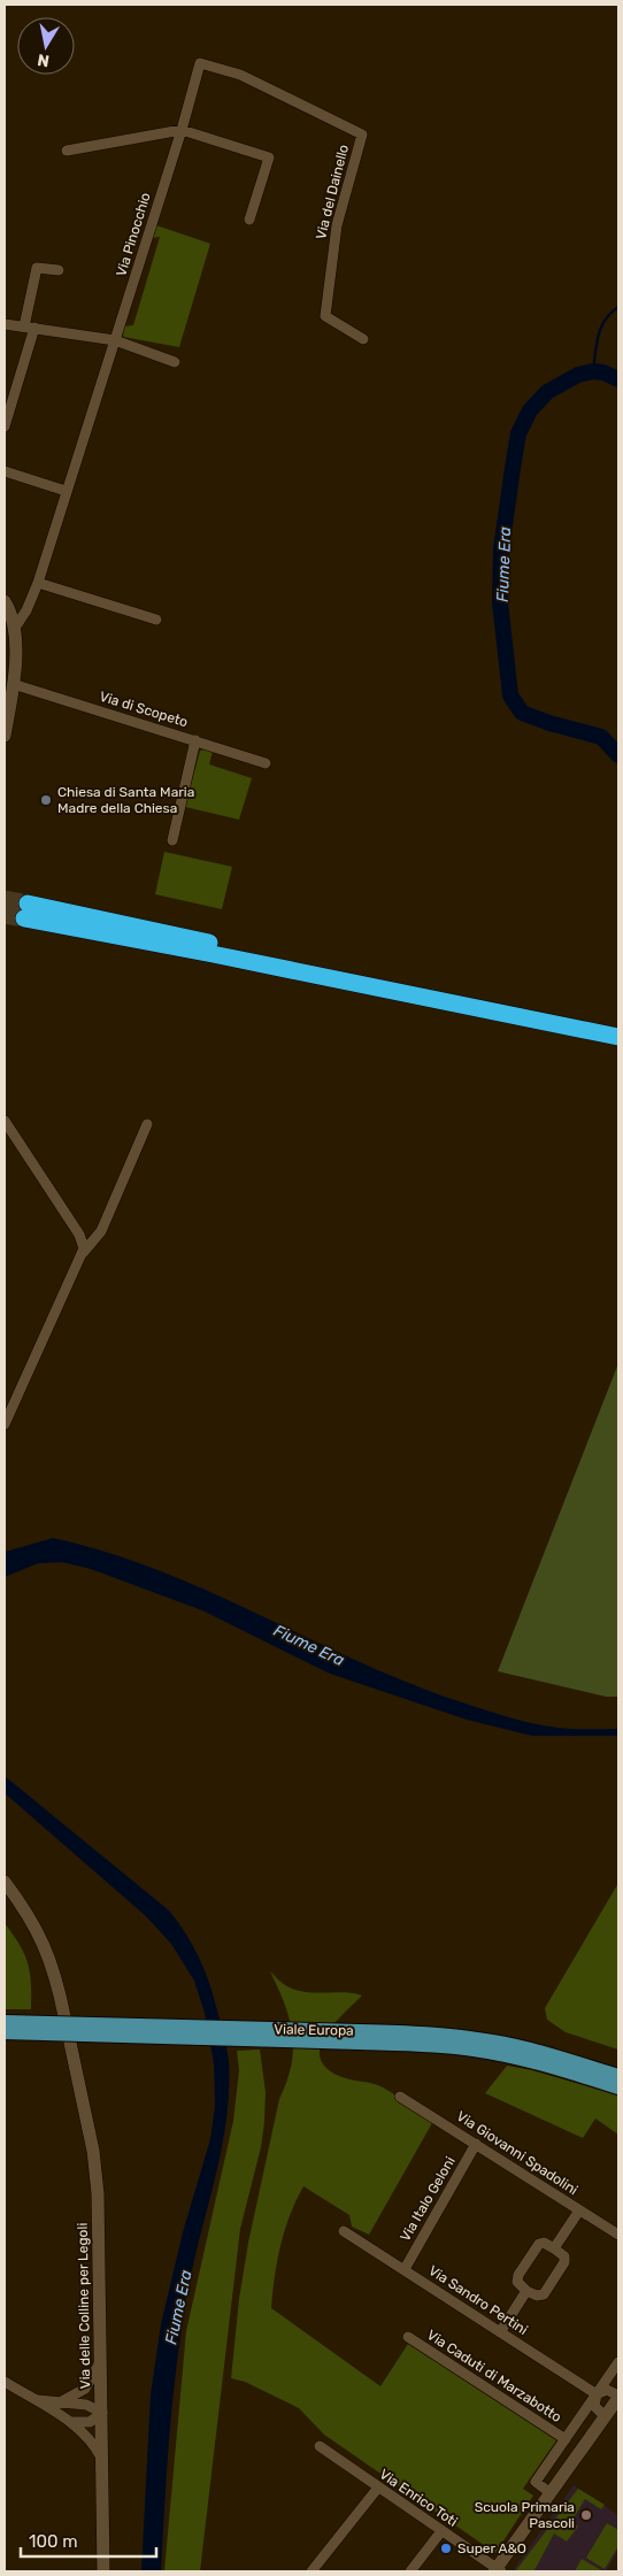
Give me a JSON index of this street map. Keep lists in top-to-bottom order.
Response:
{
  "streets": {
    "main road": ["Viale Europa"],
    "street": [
      "Via del Dainello",
      "Via Pinocchio",
      "Via di Scopeto",
      "Via Giovanni Spadolini",
      "Via Italo Geloni",
      "Via Sandro Pertini",
      "Via delle Colline per Legoli",
      "Via Caduti di Marzabotto",
      "Via Enrico Toti"
    ]
  },
  "crossings": [
    ["Via del Dainello", "Via Pinocchio"],
    ["Via Giovanni Spadolini", "Via Italo Geloni"],
    ["Via Italo Geloni", "Via Sandro Pertini"]
  ],
  "water": ["Fiume Era"],
  "places": ["Chiesa di Santa Maria Madre della Chiesa", "Scuola Primaria Pascoli", "Super A&O"],
  "scale_bar": "100 m",
  "north": "bottom"
}
